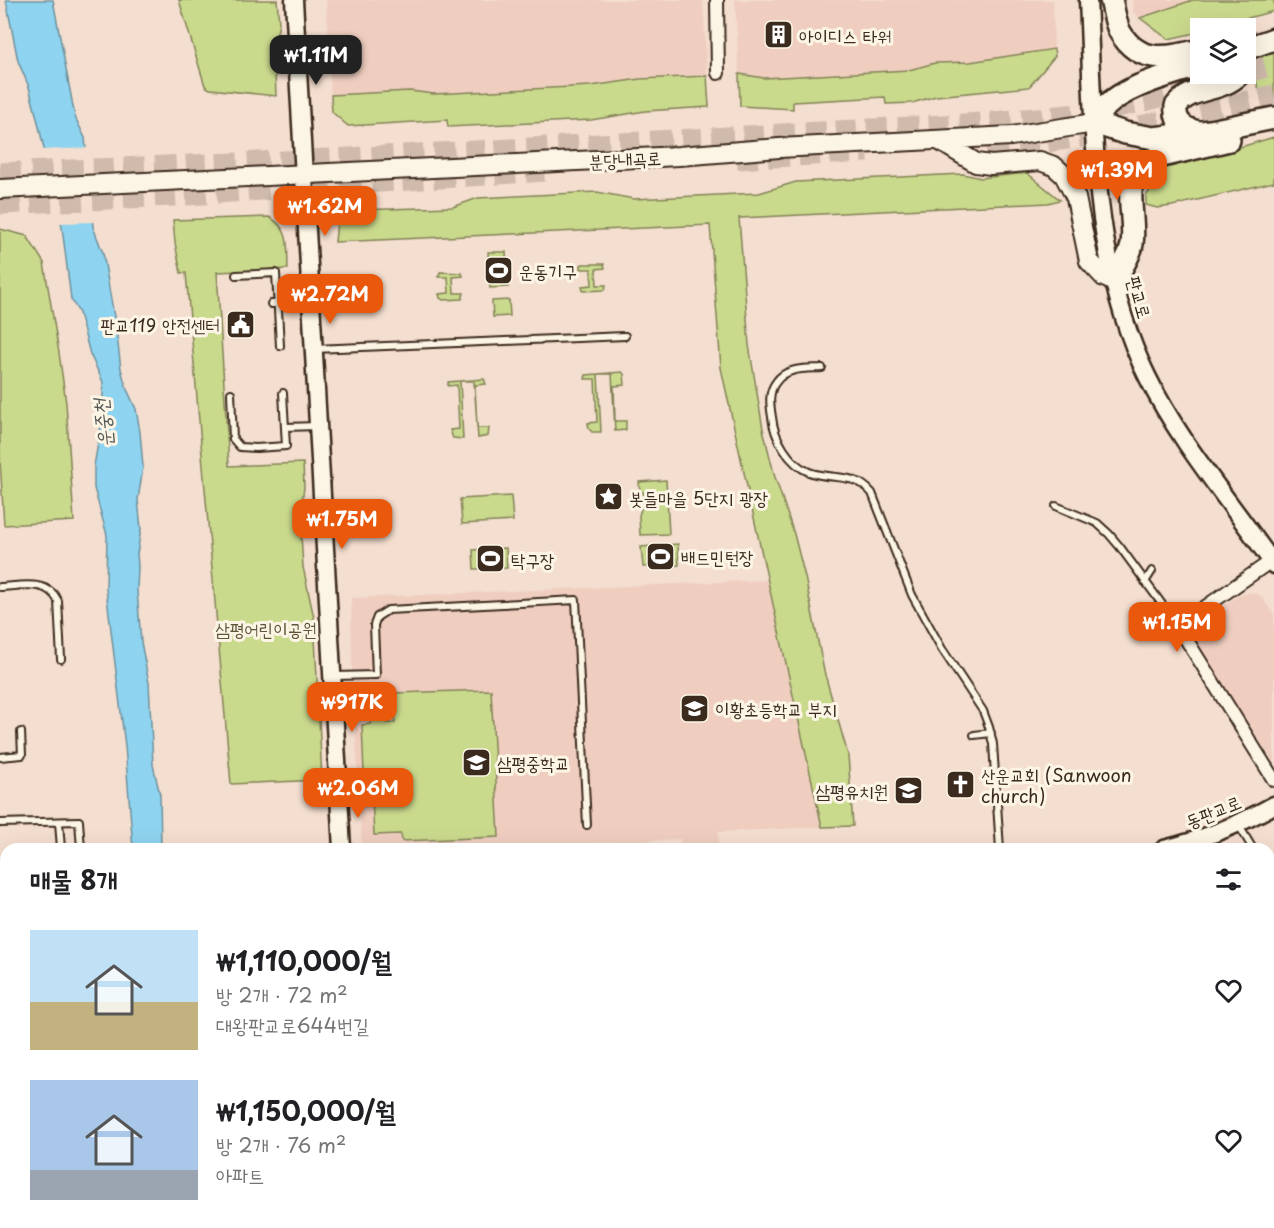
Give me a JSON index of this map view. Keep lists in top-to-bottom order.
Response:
{
  "streets": {
    "main road": ["분당내곡로"],
    "street": ["판교로", "동판교로"]
  },
  "crossings": [
    ["분당내곡로", "판교로"]
  ],
  "water": ["운중천"],
  "parks": ["삼평어린이공원"],
  "places": {
    "building": ["아이디스 타워"],
    "sports": ["운동기구", "배드민턴장", "탁구장"],
    "public building": ["판교119 안전센터"],
    "place": ["봇들마을 5단지 광장"],
    "school or university": ["이황초등학교 부지", "삼평중학교", "삼평유치원"],
    "church": ["산운교회 (Sanwoon church)"]
  },
  "page": {
    "price": [
      "₩1.11M",
      "₩1.39M",
      "₩1.62M",
      "₩2.72M",
      "₩1.75M",
      "₩1.15M",
      "₩917K",
      "₩2.06M"
    ],
    "heading": "매물 8개",
    "list": [
      {
        "name": "₩1,110,000/월",
        "note": "방 2개 · 72 m² · 대왕판교로644번길"
      },
      {
        "name": "₩1,150,000/월",
        "note": "방 2개 · 76 m² · 아파트"
      }
    ]
  }
}
